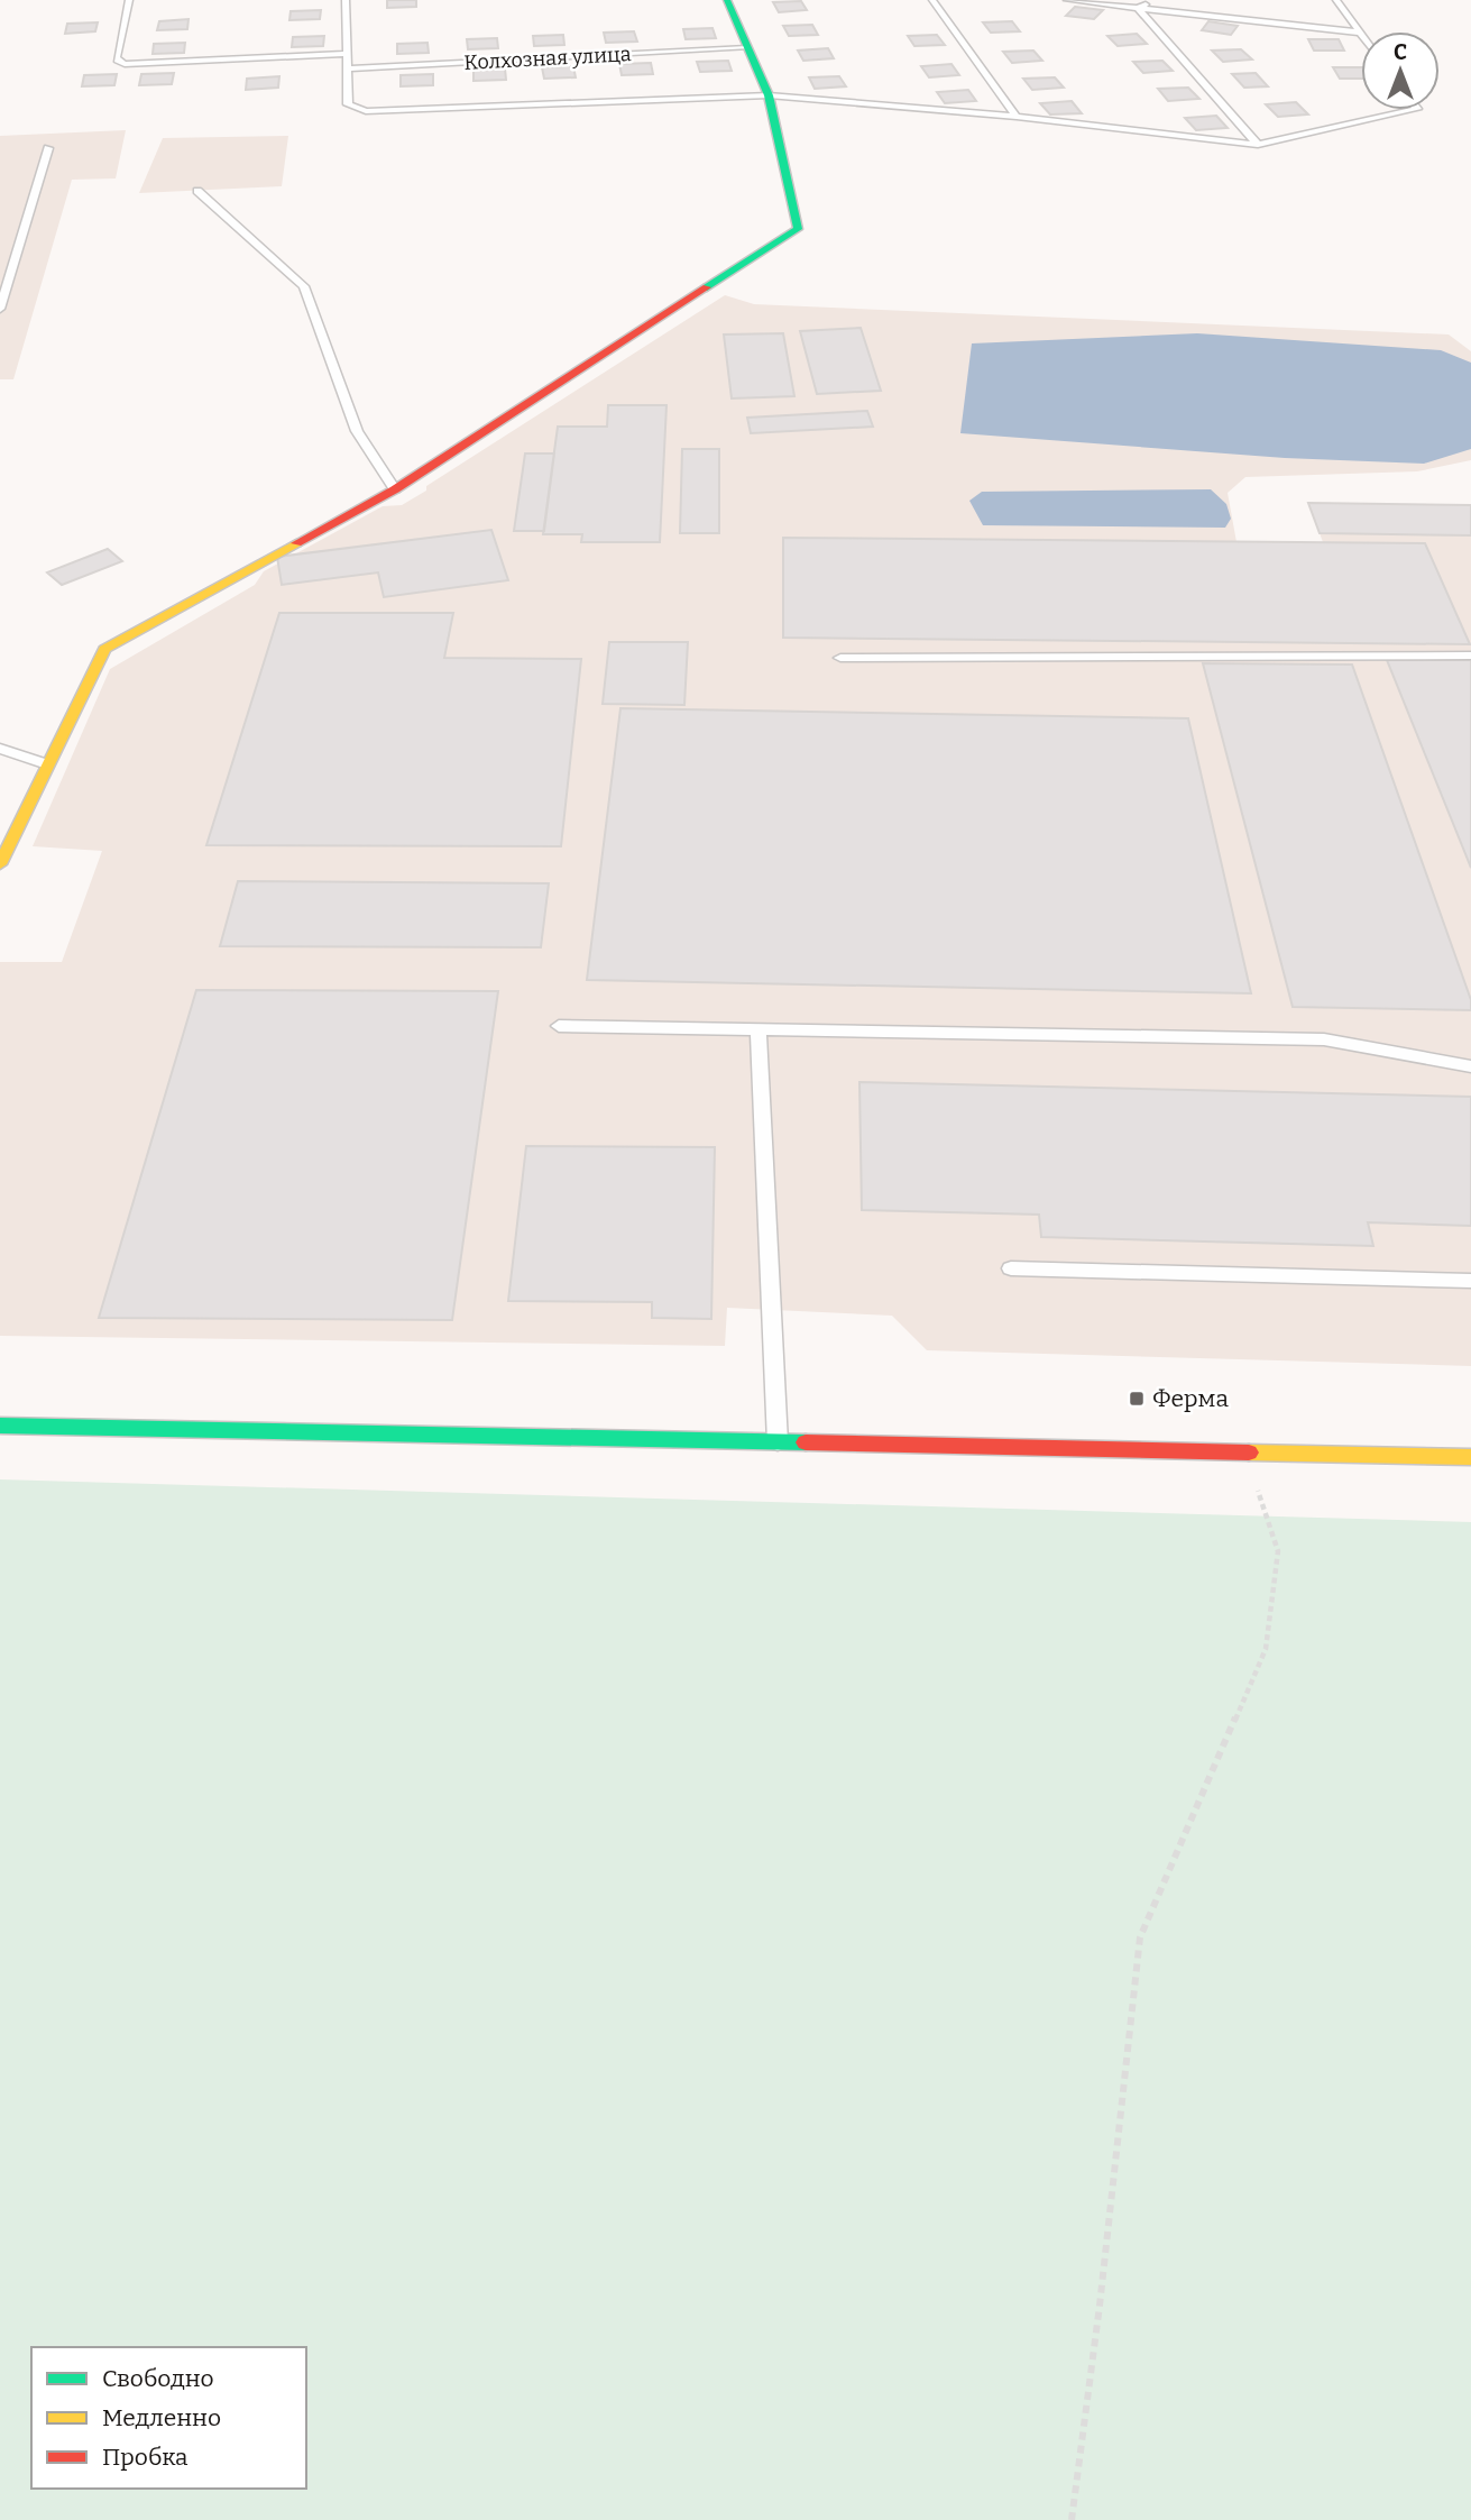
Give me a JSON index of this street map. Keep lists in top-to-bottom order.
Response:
{
  "streets": {
    "lane": ["Колхозная улица"]
  },
  "places": {
    "transit": ["Ферма"]
  },
  "legend": ["Свободно", "Медленно", "Пробка"],
  "north": "top"
}
